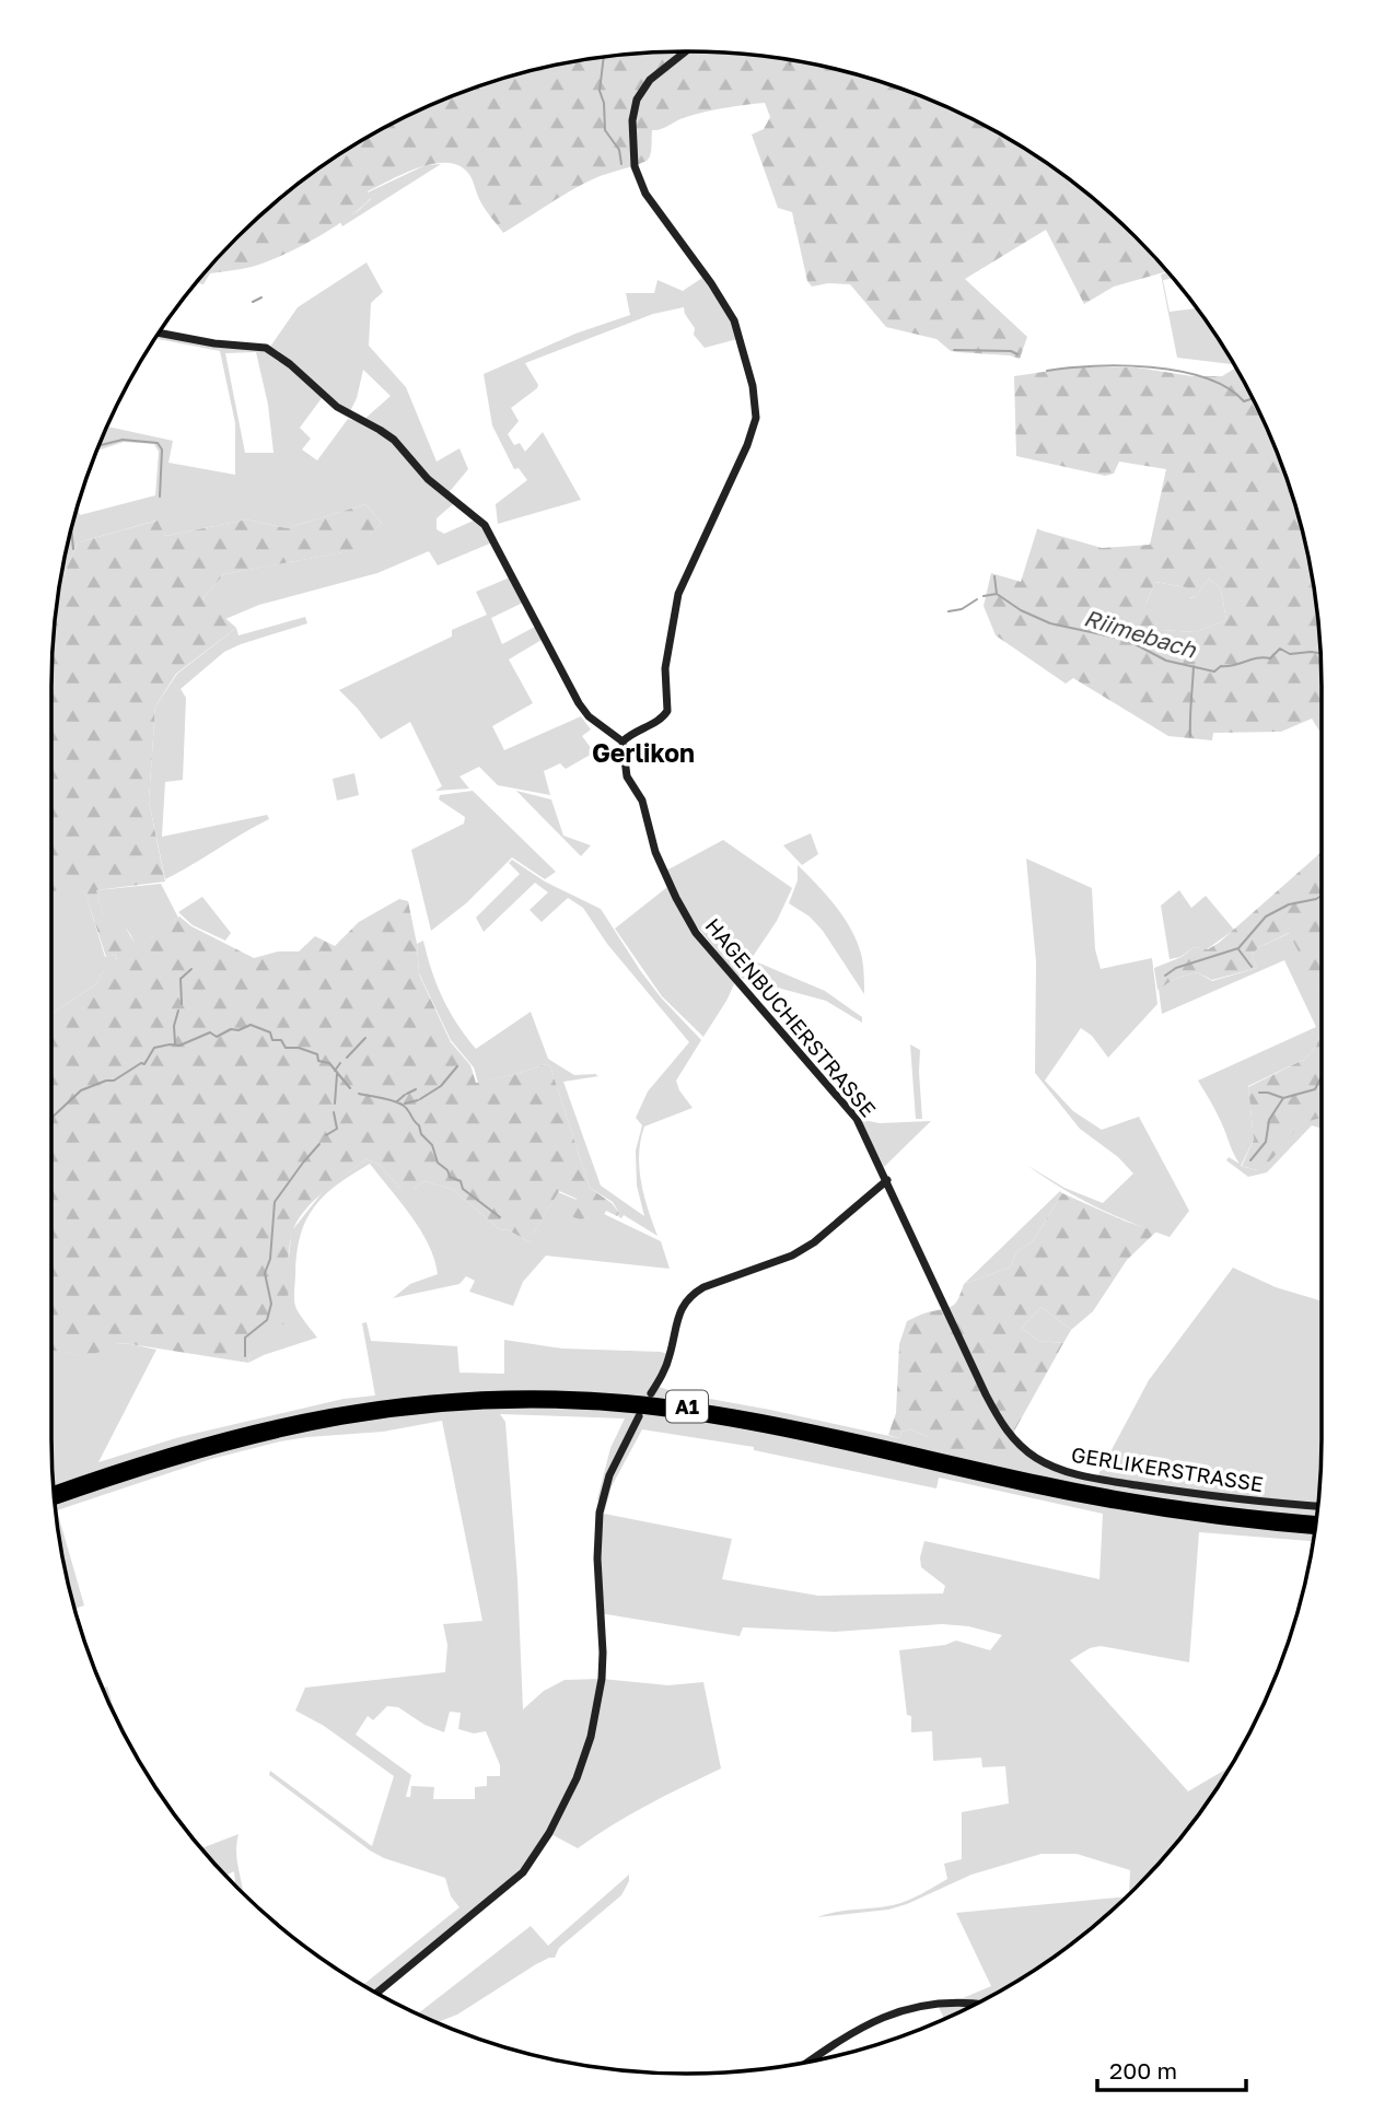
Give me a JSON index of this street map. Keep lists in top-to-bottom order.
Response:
{
  "streets": {
    "highway": ["A1"],
    "street": ["HAGENBUCHERSTRASSE", "GERLIKERSTRASSE"]
  },
  "crossings": [
    ["HAGENBUCHERSTRASSE", "GERLIKERSTRASSE"]
  ],
  "districts": ["Gerlikon"],
  "water": ["Riimebach"],
  "scale_bar": "200 m"
}
